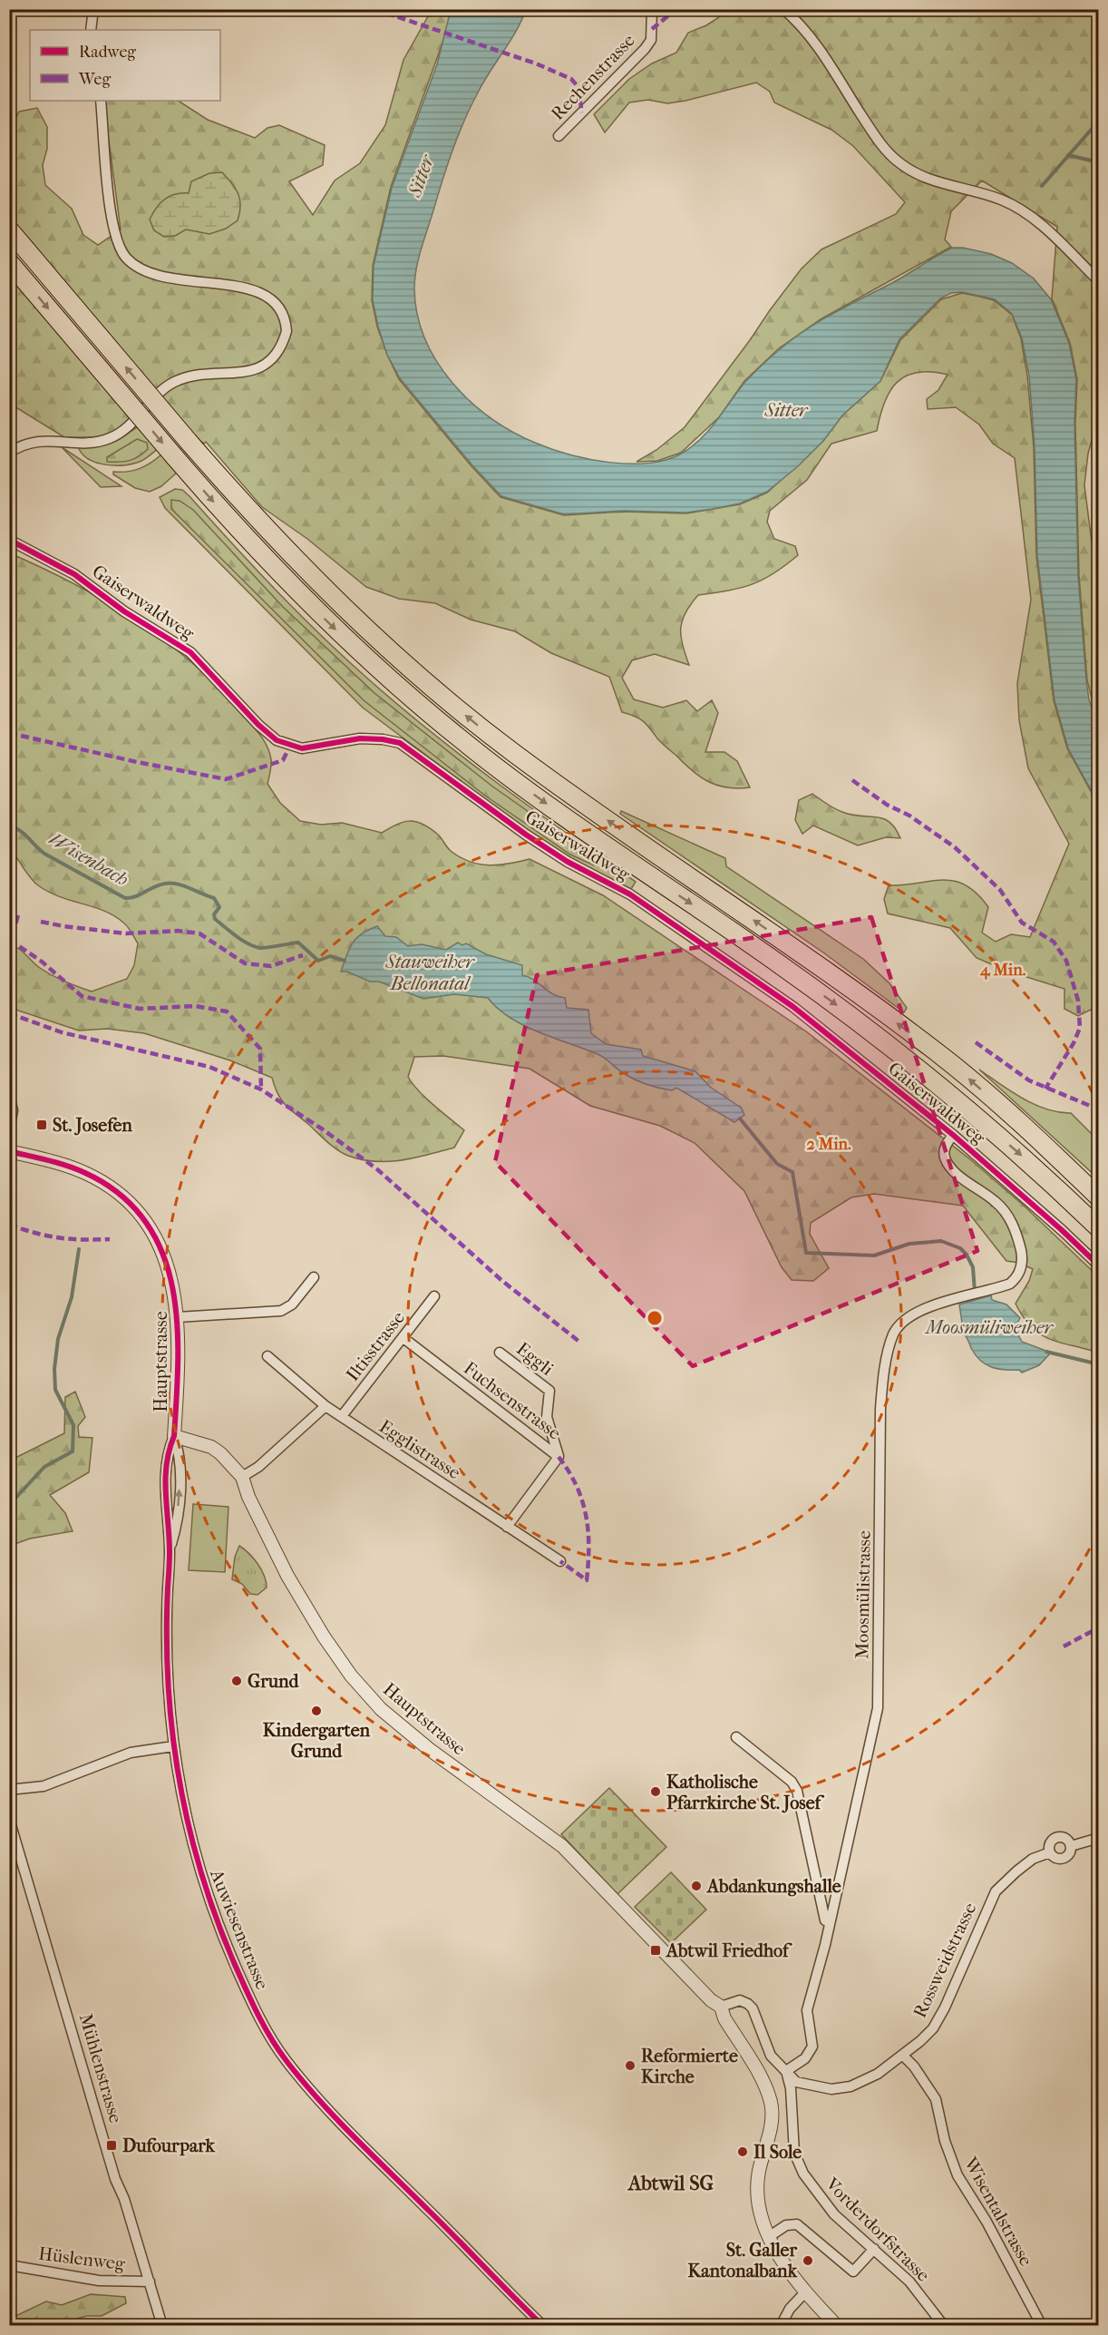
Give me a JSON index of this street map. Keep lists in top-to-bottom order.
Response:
{
  "streets": {
    "street": [
      "Rechenstrasse",
      "Gaiserwaldweg",
      "Iltisstrasse",
      "Eggli",
      "Hauptstrasse",
      "Fuchsenstrasse",
      "Egglistrasse",
      "Moosmülistrasse",
      "Auwiesenstrasse",
      "Rossweidstrasse",
      "Mühlenstrasse",
      "Wisentalstrasse",
      "Vorderdorfstrasse",
      "Hüslenweg"
    ]
  },
  "crossings": [
    ["Gaiserwaldweg", "Moosmülistrasse"],
    ["Iltisstrasse", "Fuchsenstrasse"],
    ["Iltisstrasse", "Egglistrasse"],
    ["Eggli", "Fuchsenstrasse"],
    ["Hauptstrasse", "Auwiesenstrasse"],
    ["Hauptstrasse", "Rossweidstrasse"],
    ["Fuchsenstrasse", "Egglistrasse"],
    ["Moosmülistrasse", "Rossweidstrasse"],
    ["Moosmülistrasse", "Vorderdorfstrasse"],
    ["Rossweidstrasse", "Wisentalstrasse"],
    ["Rossweidstrasse", "Vorderdorfstrasse"],
    ["Mühlenstrasse", "Hüslenweg"]
  ],
  "districts": ["Abtwil SG"],
  "water": [
    "Sitter",
    "Wisenbach",
    "Stauweiher Bellonatal",
    "Moosmüliweiher"
  ],
  "places": {
    "transit": ["St. Josefen", "Abtwil Friedhof", "Dufourpark"],
    "other": [
      "Grund",
      "Kindergarten Grund",
      "Katholische Pfarrkirche St. Josef",
      "Abdankungshalle",
      "Reformierte Kirche",
      "Il Sole",
      "St. Galler Kantonalbank"
    ]
  },
  "legend": ["Radweg", "Weg"],
  "rings": ["4 Min.", "2 Min."]
}
